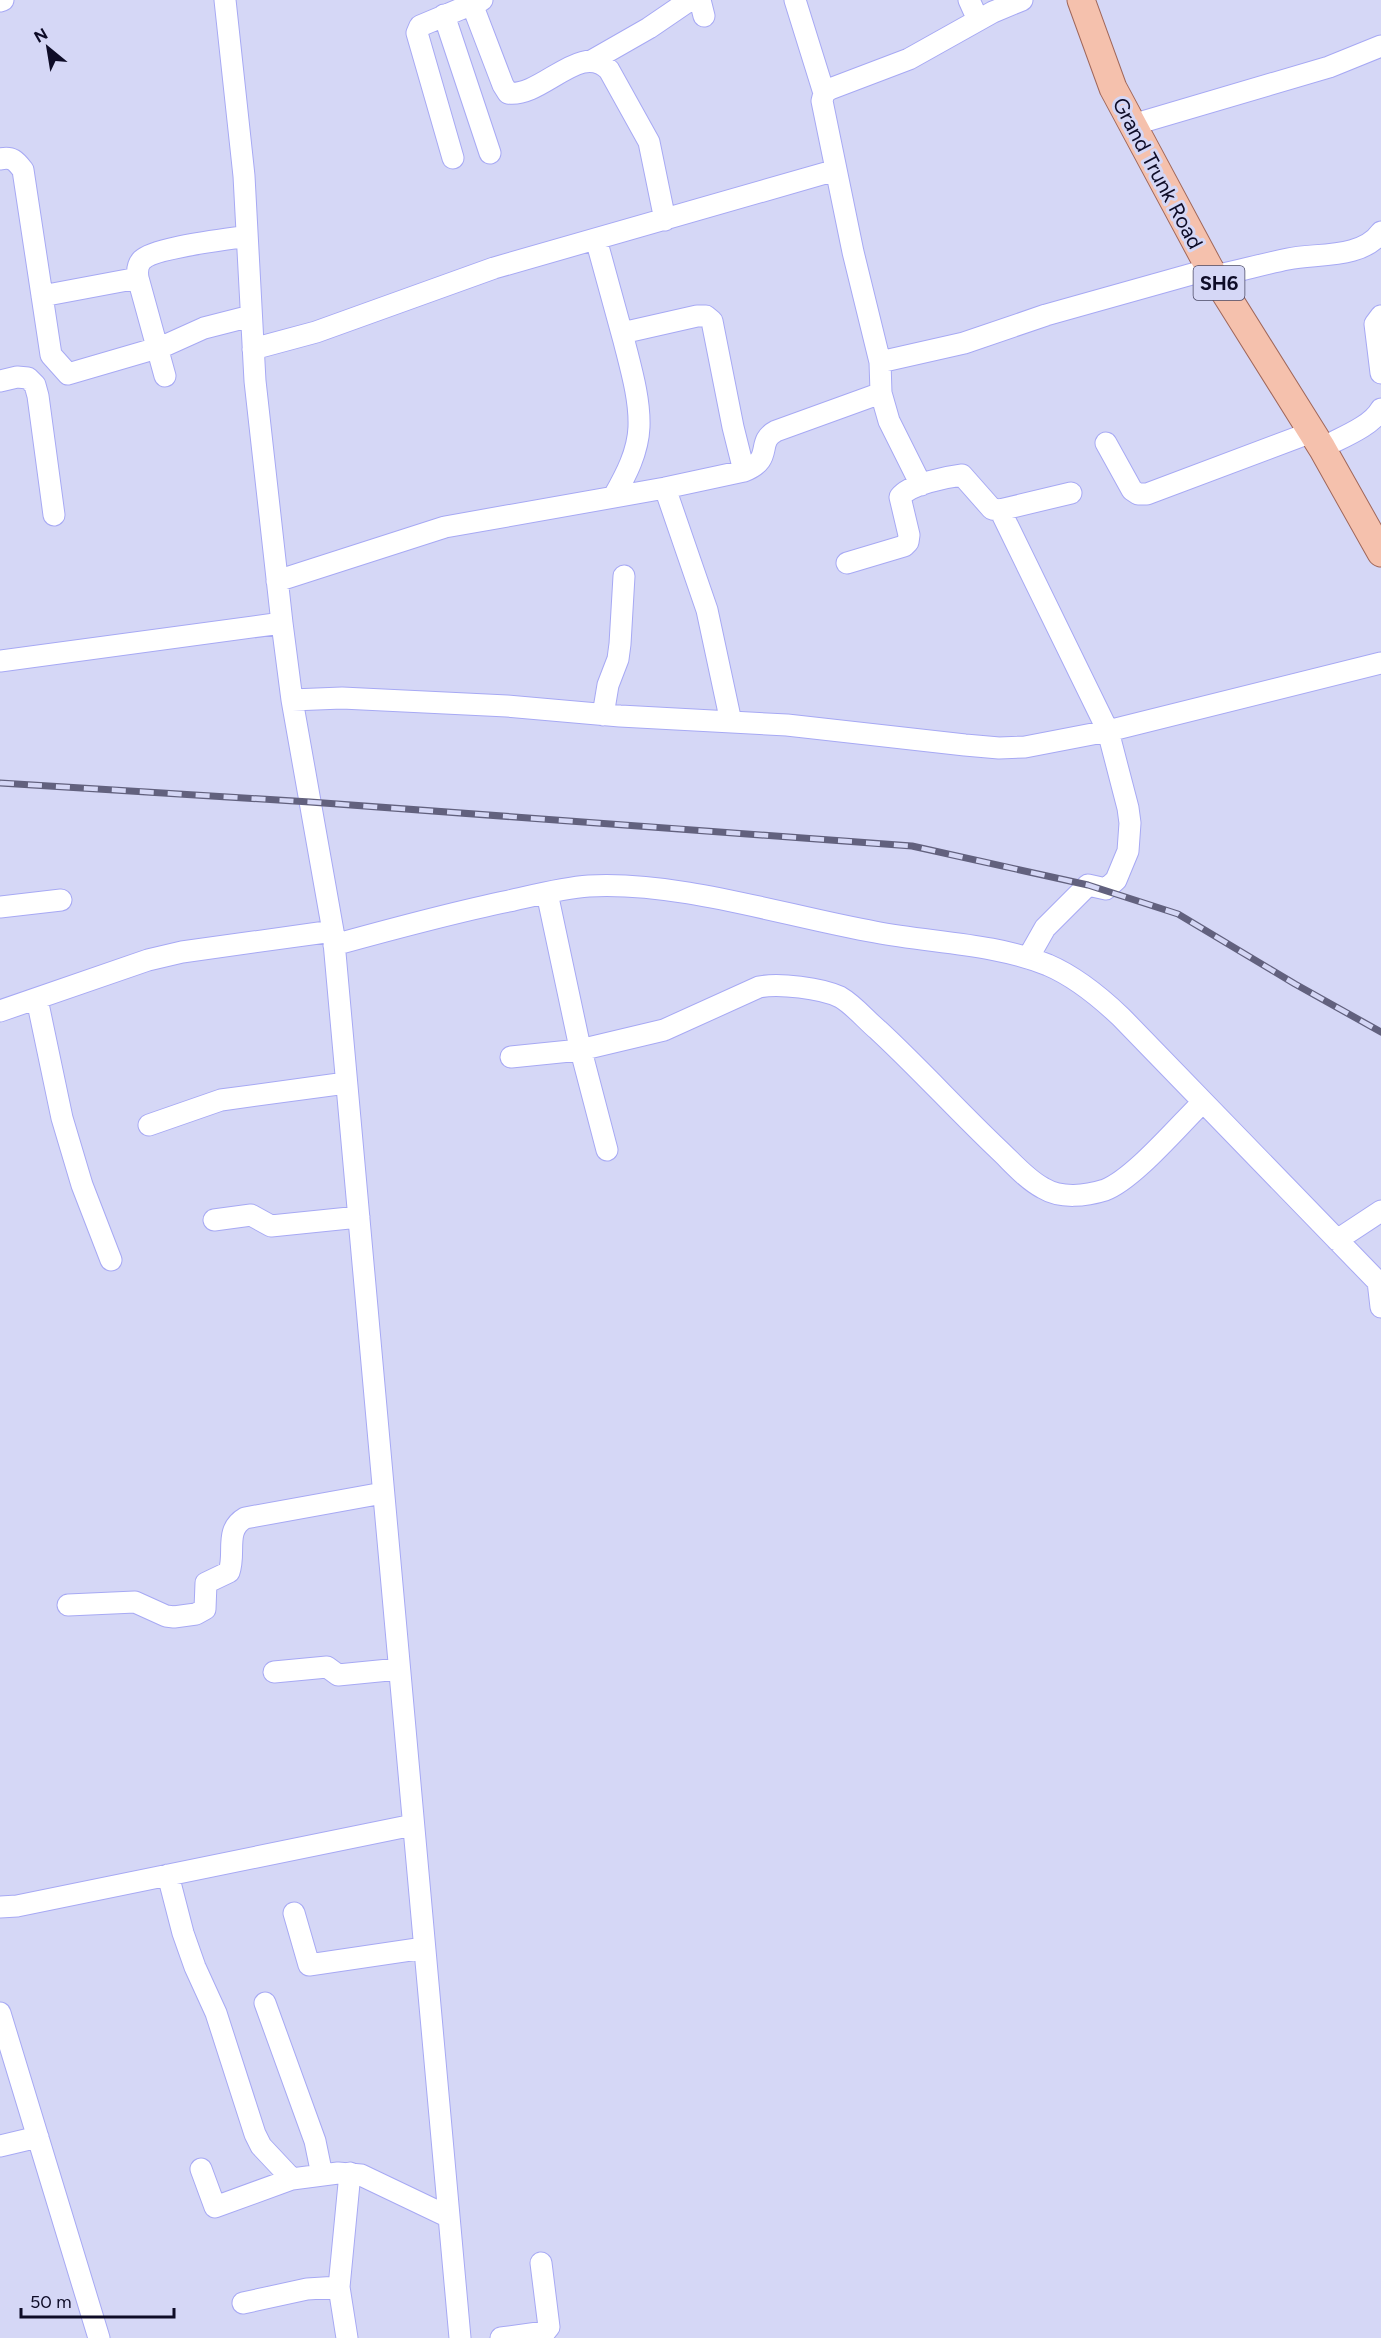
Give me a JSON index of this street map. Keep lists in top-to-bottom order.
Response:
{
  "streets": {
    "main road": ["Grand Trunk Road", "SH6"]
  },
  "scale_bar": "50 m",
  "north": "top left"
}
